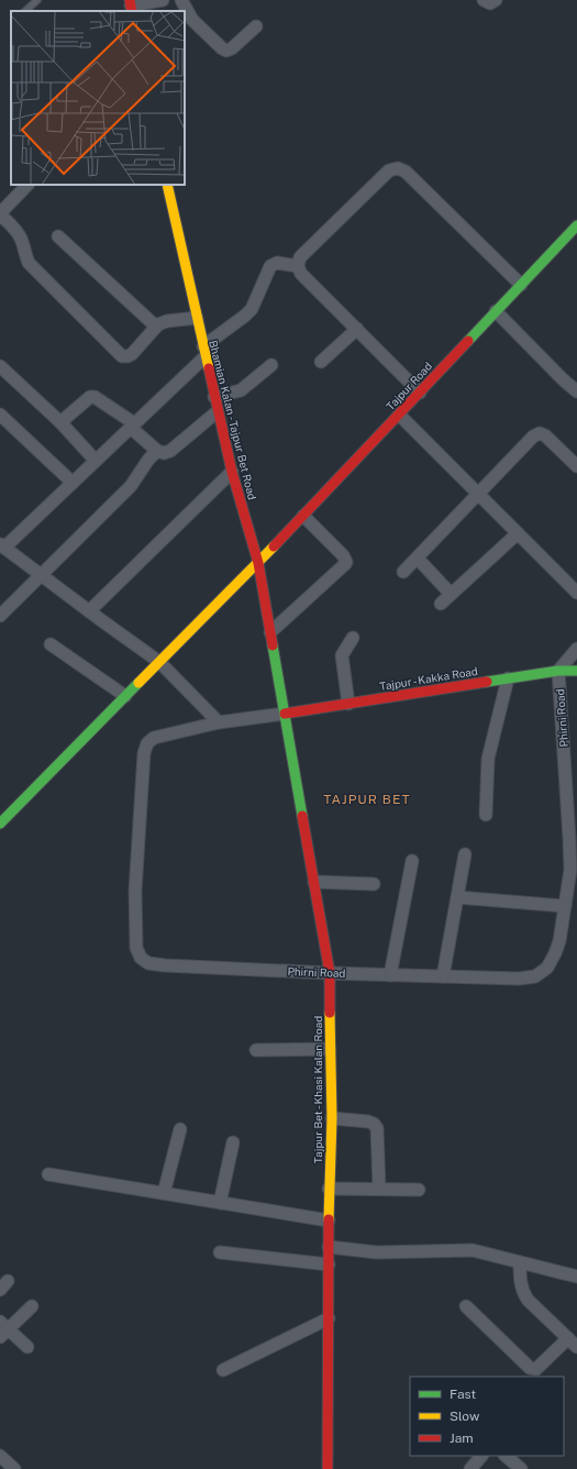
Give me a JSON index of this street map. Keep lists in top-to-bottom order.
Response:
{
  "streets": {
    "street": [
      "Tajpur Road",
      "Bhamian Kalan - Tajpur Bet Road",
      "Tajpur - Kakka Road",
      "Phirni Road",
      "Tajpur Bet - Khasi Kalan Road"
    ]
  },
  "crossings": [
    ["Tajpur Road", "Bhamian Kalan - Tajpur Bet Road"],
    ["Bhamian Kalan - Tajpur Bet Road", "Tajpur - Kakka Road"],
    ["Bhamian Kalan - Tajpur Bet Road", "Phirni Road"],
    ["Bhamian Kalan - Tajpur Bet Road", "Tajpur Bet - Khasi Kalan Road"],
    ["Tajpur - Kakka Road", "Phirni Road"],
    ["Tajpur - Kakka Road", "Tajpur Bet - Khasi Kalan Road"],
    ["Phirni Road", "Tajpur Bet - Khasi Kalan Road"]
  ],
  "districts": ["TAJPUR BET"],
  "legend": ["Fast", "Slow", "Jam"]
}
